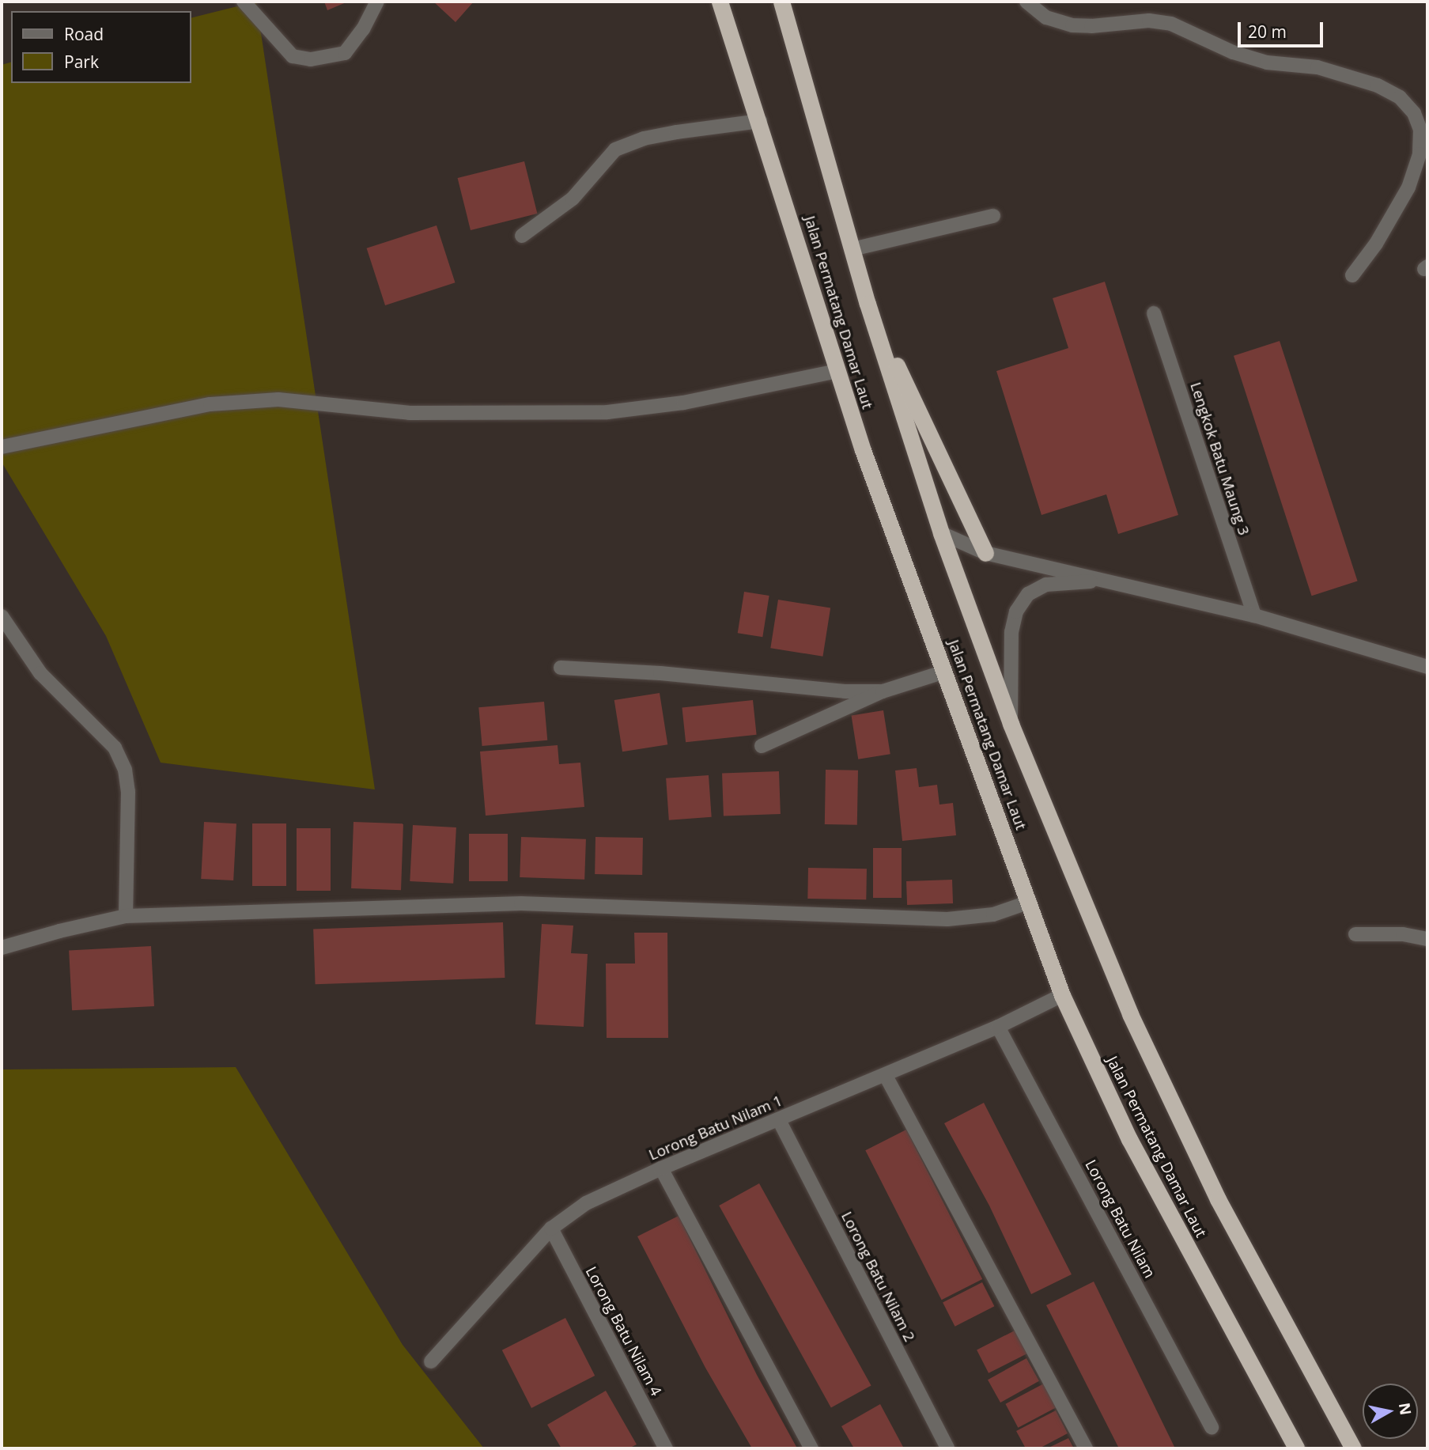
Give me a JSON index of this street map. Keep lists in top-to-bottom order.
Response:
{
  "streets": {
    "highway": ["Jalan Permatang Damar Laut"],
    "street": [
      "Lengkok Batu Maung 3",
      "Lorong Batu Nilam 1",
      "Lorong Batu Nilam",
      "Lorong Batu Nilam 2",
      "Lorong Batu Nilam 4"
    ]
  },
  "crossings": [
    ["Jalan Permatang Damar Laut", "Lorong Batu Nilam 1"],
    ["Lorong Batu Nilam 1", "Lorong Batu Nilam"],
    ["Lorong Batu Nilam 1", "Lorong Batu Nilam 2"],
    ["Lorong Batu Nilam 1", "Lorong Batu Nilam 4"]
  ],
  "legend": ["Road", "Park"],
  "scale_bar": "20 m",
  "north": "right"
}
